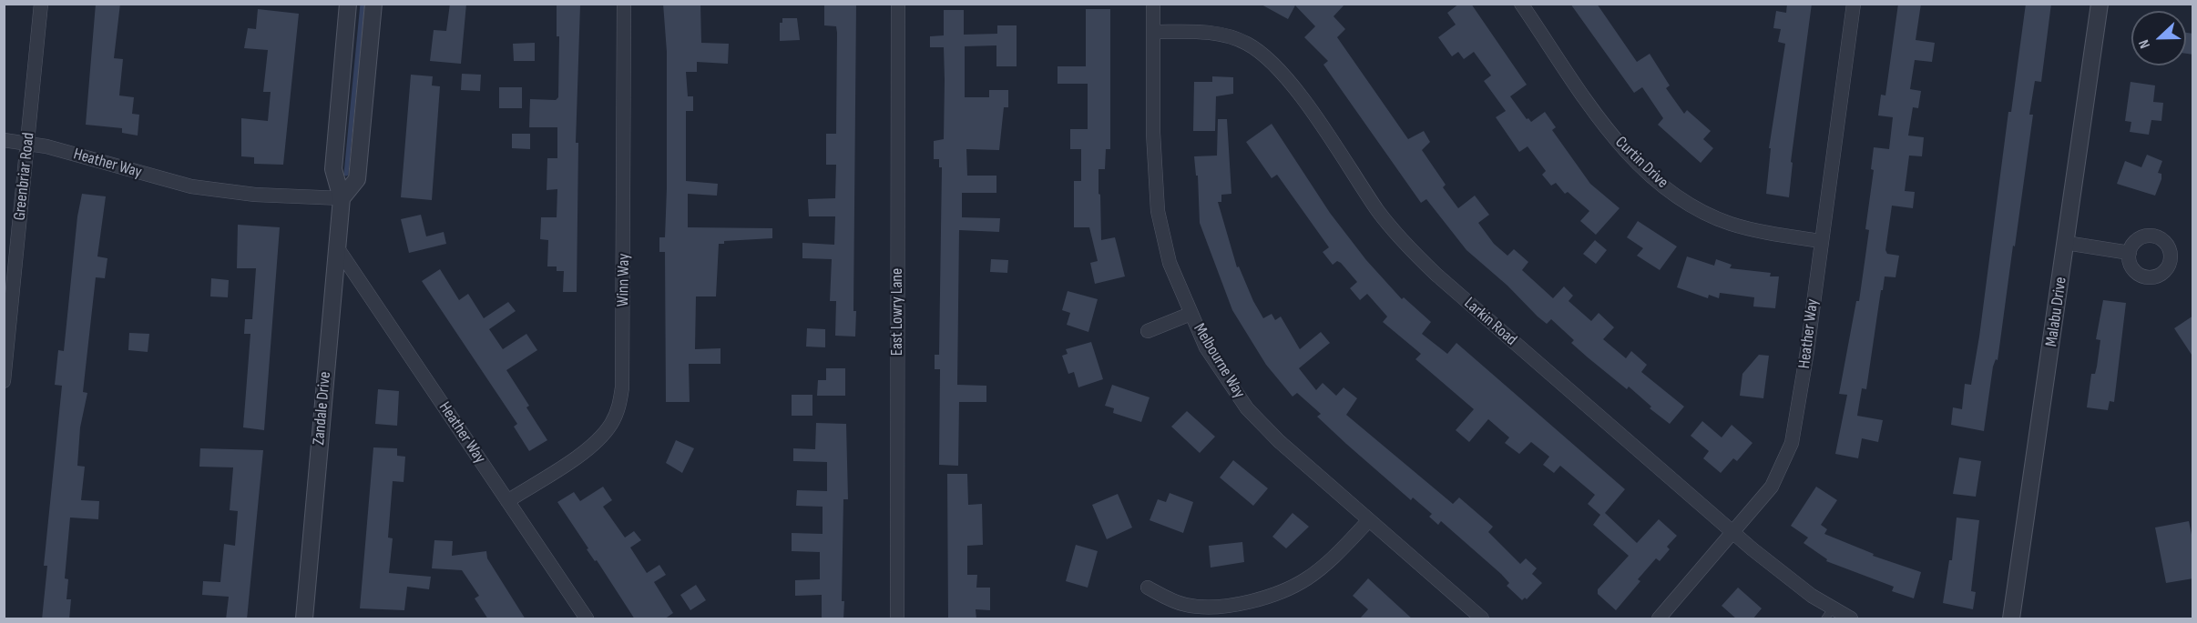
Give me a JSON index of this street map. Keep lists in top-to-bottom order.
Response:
{
  "streets": {
    "street": [
      "Curtin Drive",
      "Heather Way",
      "Greenbriar Road",
      "Winn Way",
      "East Lowry Lane",
      "Malabu Drive",
      "Larkin Road",
      "Melbourne Way",
      "Zandale Drive"
    ]
  },
  "crossings": [
    ["Curtin Drive", "Heather Way"],
    ["Heather Way", "Greenbriar Road"],
    ["Heather Way", "Winn Way"],
    ["Heather Way", "Larkin Road"],
    ["Heather Way", "Zandale Drive"],
    ["Larkin Road", "Melbourne Way"]
  ],
  "north": "left"
}
